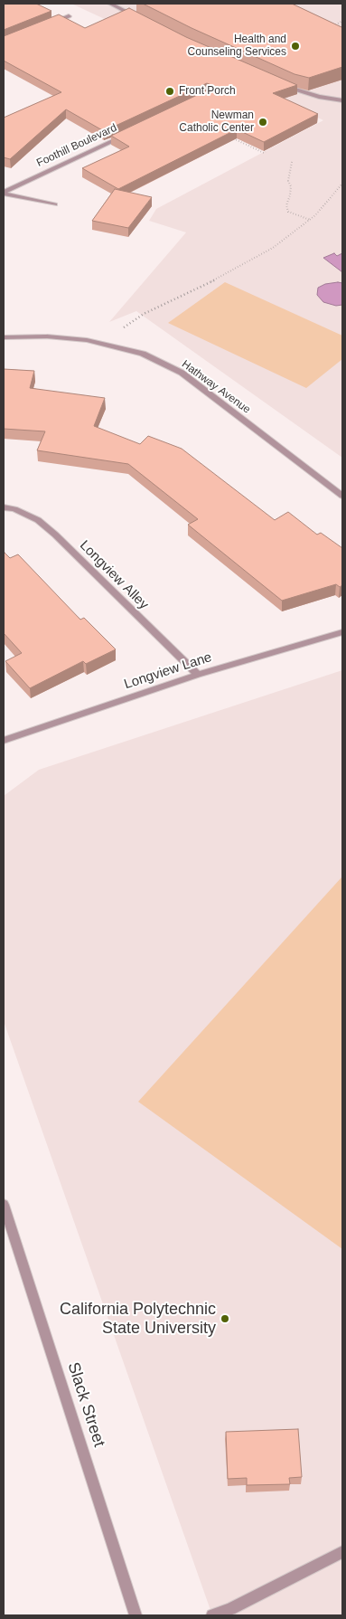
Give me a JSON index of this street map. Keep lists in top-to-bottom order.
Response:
{
  "streets": {
    "street": [
      "Foothill Boulevard",
      "Hathway Avenue",
      "Longview Alley",
      "Longview Lane",
      "Slack Street"
    ]
  },
  "crossings": [
    ["Longview Alley", "Longview Lane"]
  ],
  "places": [
    "Health and Counseling Services",
    "Front Porch",
    "Newman Catholic Center",
    "California Polytechnic State University"
  ]
}
